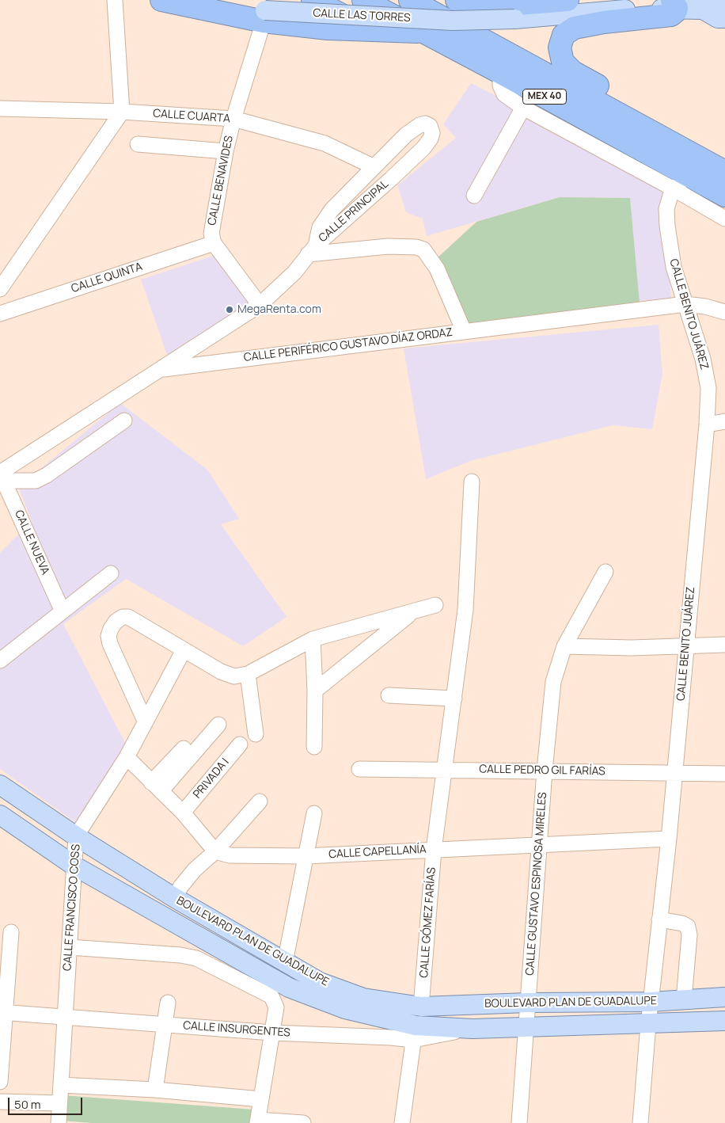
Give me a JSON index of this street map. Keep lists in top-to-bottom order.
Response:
{
  "streets": {
    "highway": ["MEX 40"],
    "main road": ["CALLE LAS TORRES", "BOULEVARD PLAN DE GUADALUPE"],
    "street": [
      "CALLE CUARTA",
      "CALLE BENAVIDES",
      "CALLE PRINCIPAL",
      "CALLE QUINTA",
      "CALLE BENITO JUÁREZ",
      "CALLE PERIFÉRICO GUSTAVO DÍAZ ORDAZ",
      "CALLE NUEVA",
      "CALLE PEDRO GIL FARÍAS",
      "PRIVADA I",
      "CALLE CAPELLANÍA",
      "CALLE GUSTAVO ESPINOSA MIRELES",
      "CALLE FRANCISCO COSS",
      "CALLE GÓMEZ FARÍAS",
      "CALLE INSURGENTES"
    ]
  },
  "crossings": [
    ["CALLE LAS TORRES", "CALLE BENAVIDES"],
    ["MEX 40", "CALLE BENITO JUÁREZ"],
    ["CALLE CUARTA", "CALLE BENAVIDES"],
    ["CALLE CUARTA", "CALLE PRINCIPAL"],
    ["CALLE BENAVIDES", "CALLE QUINTA"],
    ["CALLE PRINCIPAL", "CALLE PERIFÉRICO GUSTAVO DÍAZ ORDAZ"],
    ["CALLE BENITO JUÁREZ", "CALLE PERIFÉRICO GUSTAVO DÍAZ ORDAZ"],
    ["CALLE BENITO JUÁREZ", "CALLE PEDRO GIL FARÍAS"],
    ["CALLE BENITO JUÁREZ", "CALLE CAPELLANÍA"],
    ["CALLE BENITO JUÁREZ", "BOULEVARD PLAN DE GUADALUPE"],
    ["CALLE PERIFÉRICO GUSTAVO DÍAZ ORDAZ", "CALLE NUEVA"],
    ["CALLE PEDRO GIL FARÍAS", "CALLE GUSTAVO ESPINOSA MIRELES"],
    ["CALLE PEDRO GIL FARÍAS", "CALLE GÓMEZ FARÍAS"],
    ["CALLE CAPELLANÍA", "CALLE GUSTAVO ESPINOSA MIRELES"],
    ["CALLE CAPELLANÍA", "CALLE GÓMEZ FARÍAS"],
    ["CALLE GUSTAVO ESPINOSA MIRELES", "BOULEVARD PLAN DE GUADALUPE"],
    ["CALLE FRANCISCO COSS", "BOULEVARD PLAN DE GUADALUPE"],
    ["CALLE FRANCISCO COSS", "CALLE INSURGENTES"],
    ["CALLE GÓMEZ FARÍAS", "BOULEVARD PLAN DE GUADALUPE"],
    ["BOULEVARD PLAN DE GUADALUPE", "CALLE INSURGENTES"]
  ],
  "places": ["MegaRenta.com"],
  "scale_bar": "50 m"
}
